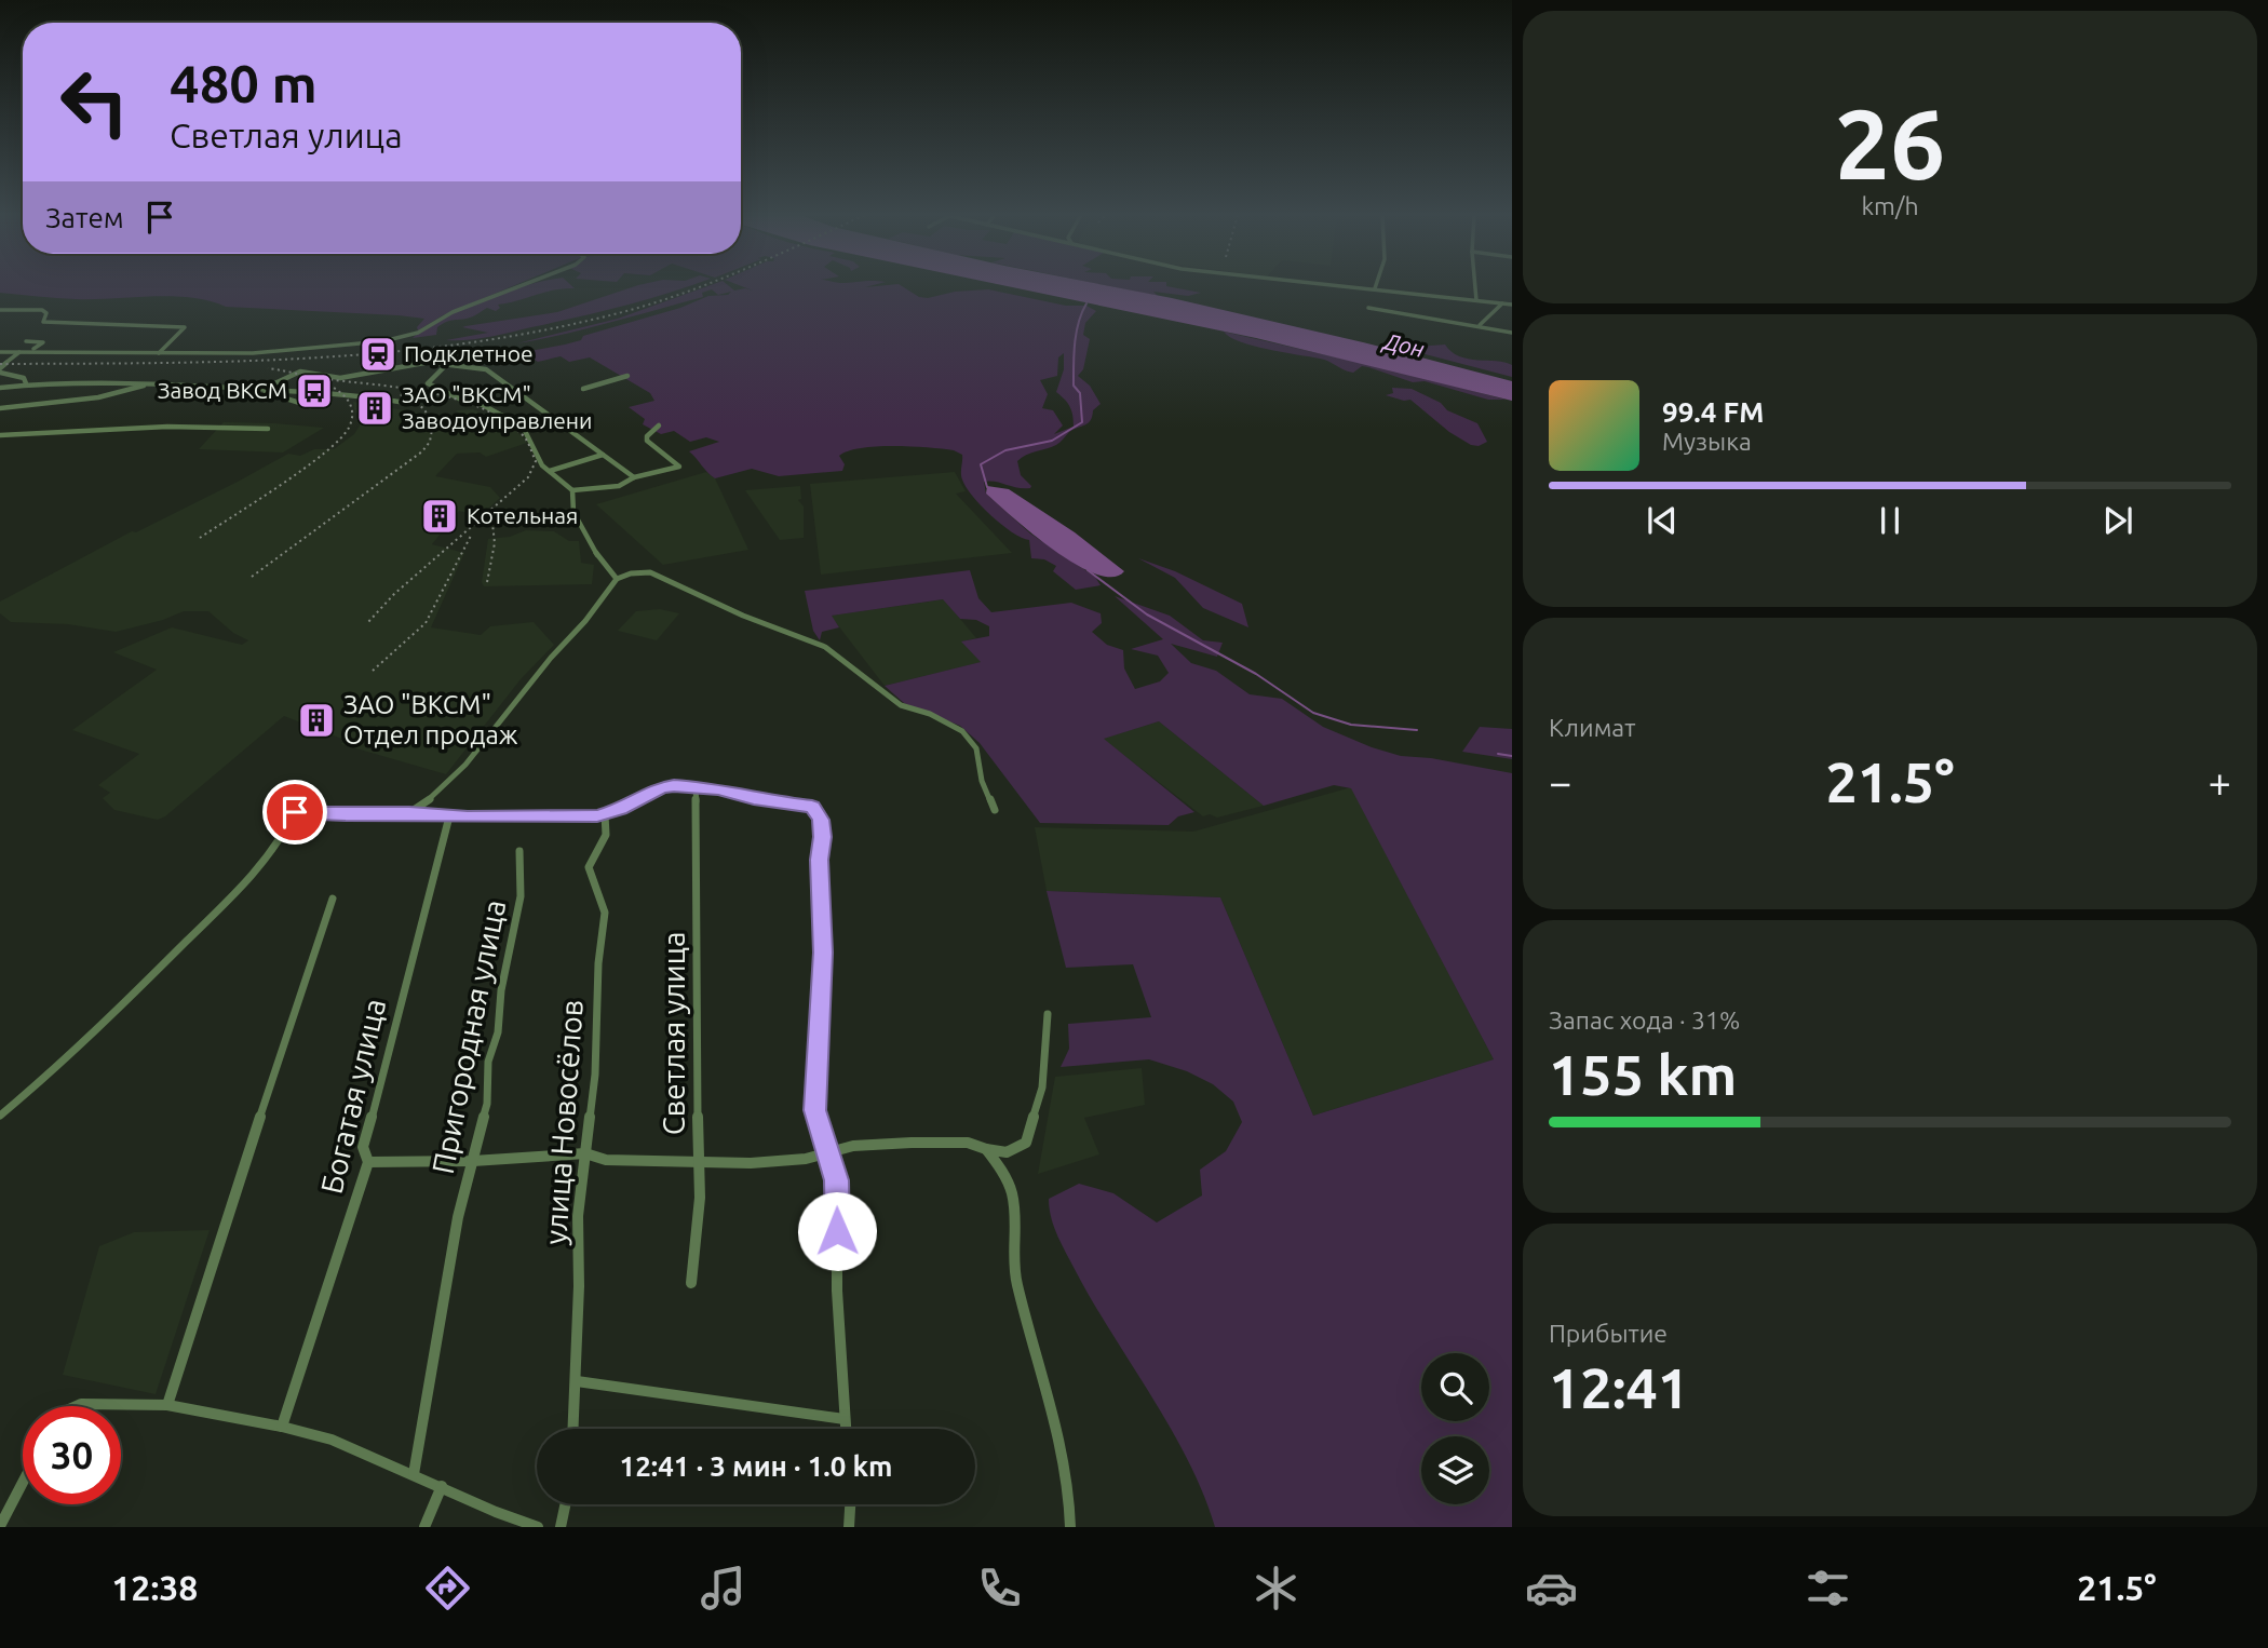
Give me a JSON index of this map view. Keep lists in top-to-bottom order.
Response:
{
  "streets": {
    "street": [
      "Светлая улица",
      "Пригородная улица",
      "Богатая улица",
      "улица Новосёлов"
    ]
  },
  "water": ["Дон"],
  "places": {
    "station": ["Подклетное"],
    "bus stop": ["Завод ВКСМ"],
    "building": ["ЗАО \"ВКСМ\" Заводоуправлени", "Котельная", "ЗАО \"ВКСМ\" Отдел продаж"]
  },
  "page": {
    "tile": [
      ["26", "km/h"],
      "Климат",
      ["Запас хода · 31%", "155 km"],
      ["Прибытие", "12:41"]
    ],
    "turn": ["480 m", "Светлая улица"],
    "then": "Затем",
    "song": ["99.4 FM", "Музыка"],
    "heat": ["−", "21.5°", "+"],
    "limit": "30",
    "trip": "12:41 · 3 мин · 1.0 km",
    "tabs": ["12:38", "21.5°"]
  }
}
